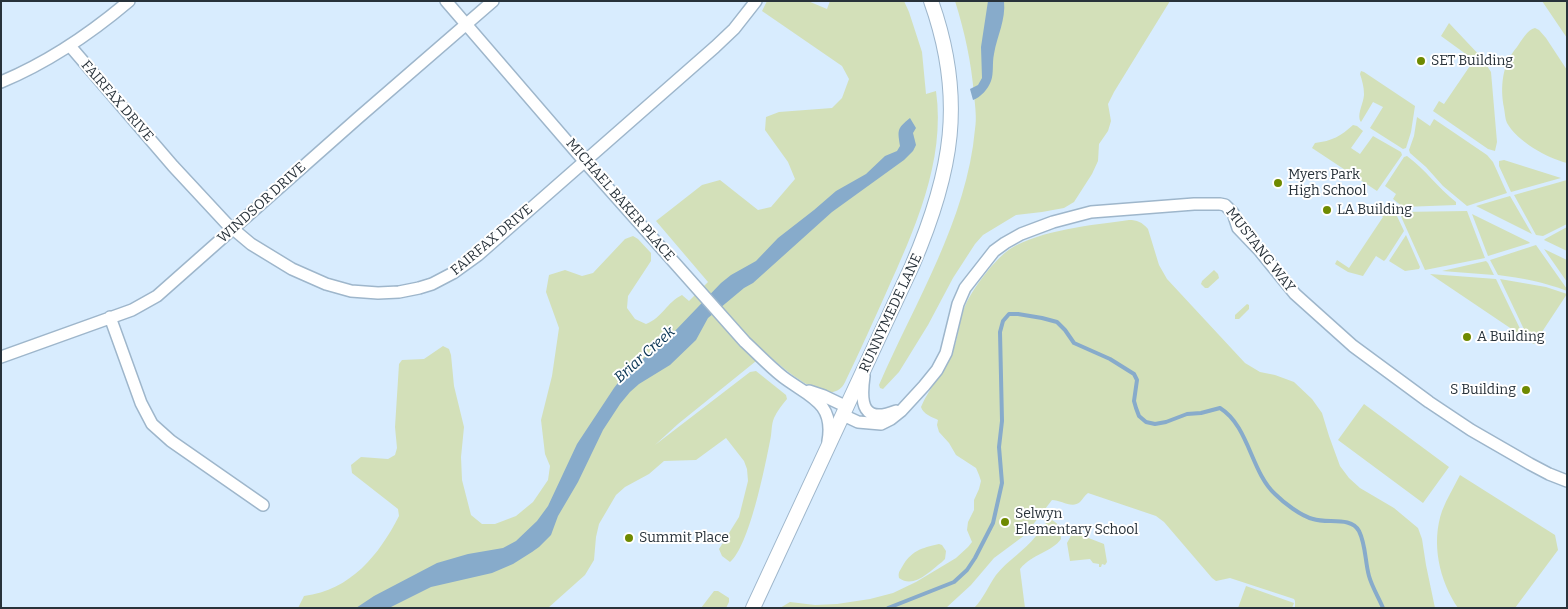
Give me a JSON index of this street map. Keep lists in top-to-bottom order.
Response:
{
  "streets": {
    "main road": ["RUNNYMEDE LANE"],
    "street": [
      "FAIRFAX DRIVE",
      "MICHAEL BAKER PLACE",
      "WINDSOR DRIVE",
      "MUSTANG WAY"
    ]
  },
  "crossings": [
    ["FAIRFAX DRIVE", "MICHAEL BAKER PLACE"],
    ["FAIRFAX DRIVE", "WINDSOR DRIVE"],
    ["MICHAEL BAKER PLACE", "WINDSOR DRIVE"],
    ["MICHAEL BAKER PLACE", "MUSTANG WAY"],
    ["MUSTANG WAY", "RUNNYMEDE LANE"]
  ],
  "water": ["Briar Creek"],
  "places": [
    "SET Building",
    "Myers Park High School",
    "LA Building",
    "A Building",
    "S Building",
    "Selwyn Elementary School",
    "Summit Place"
  ]
}
